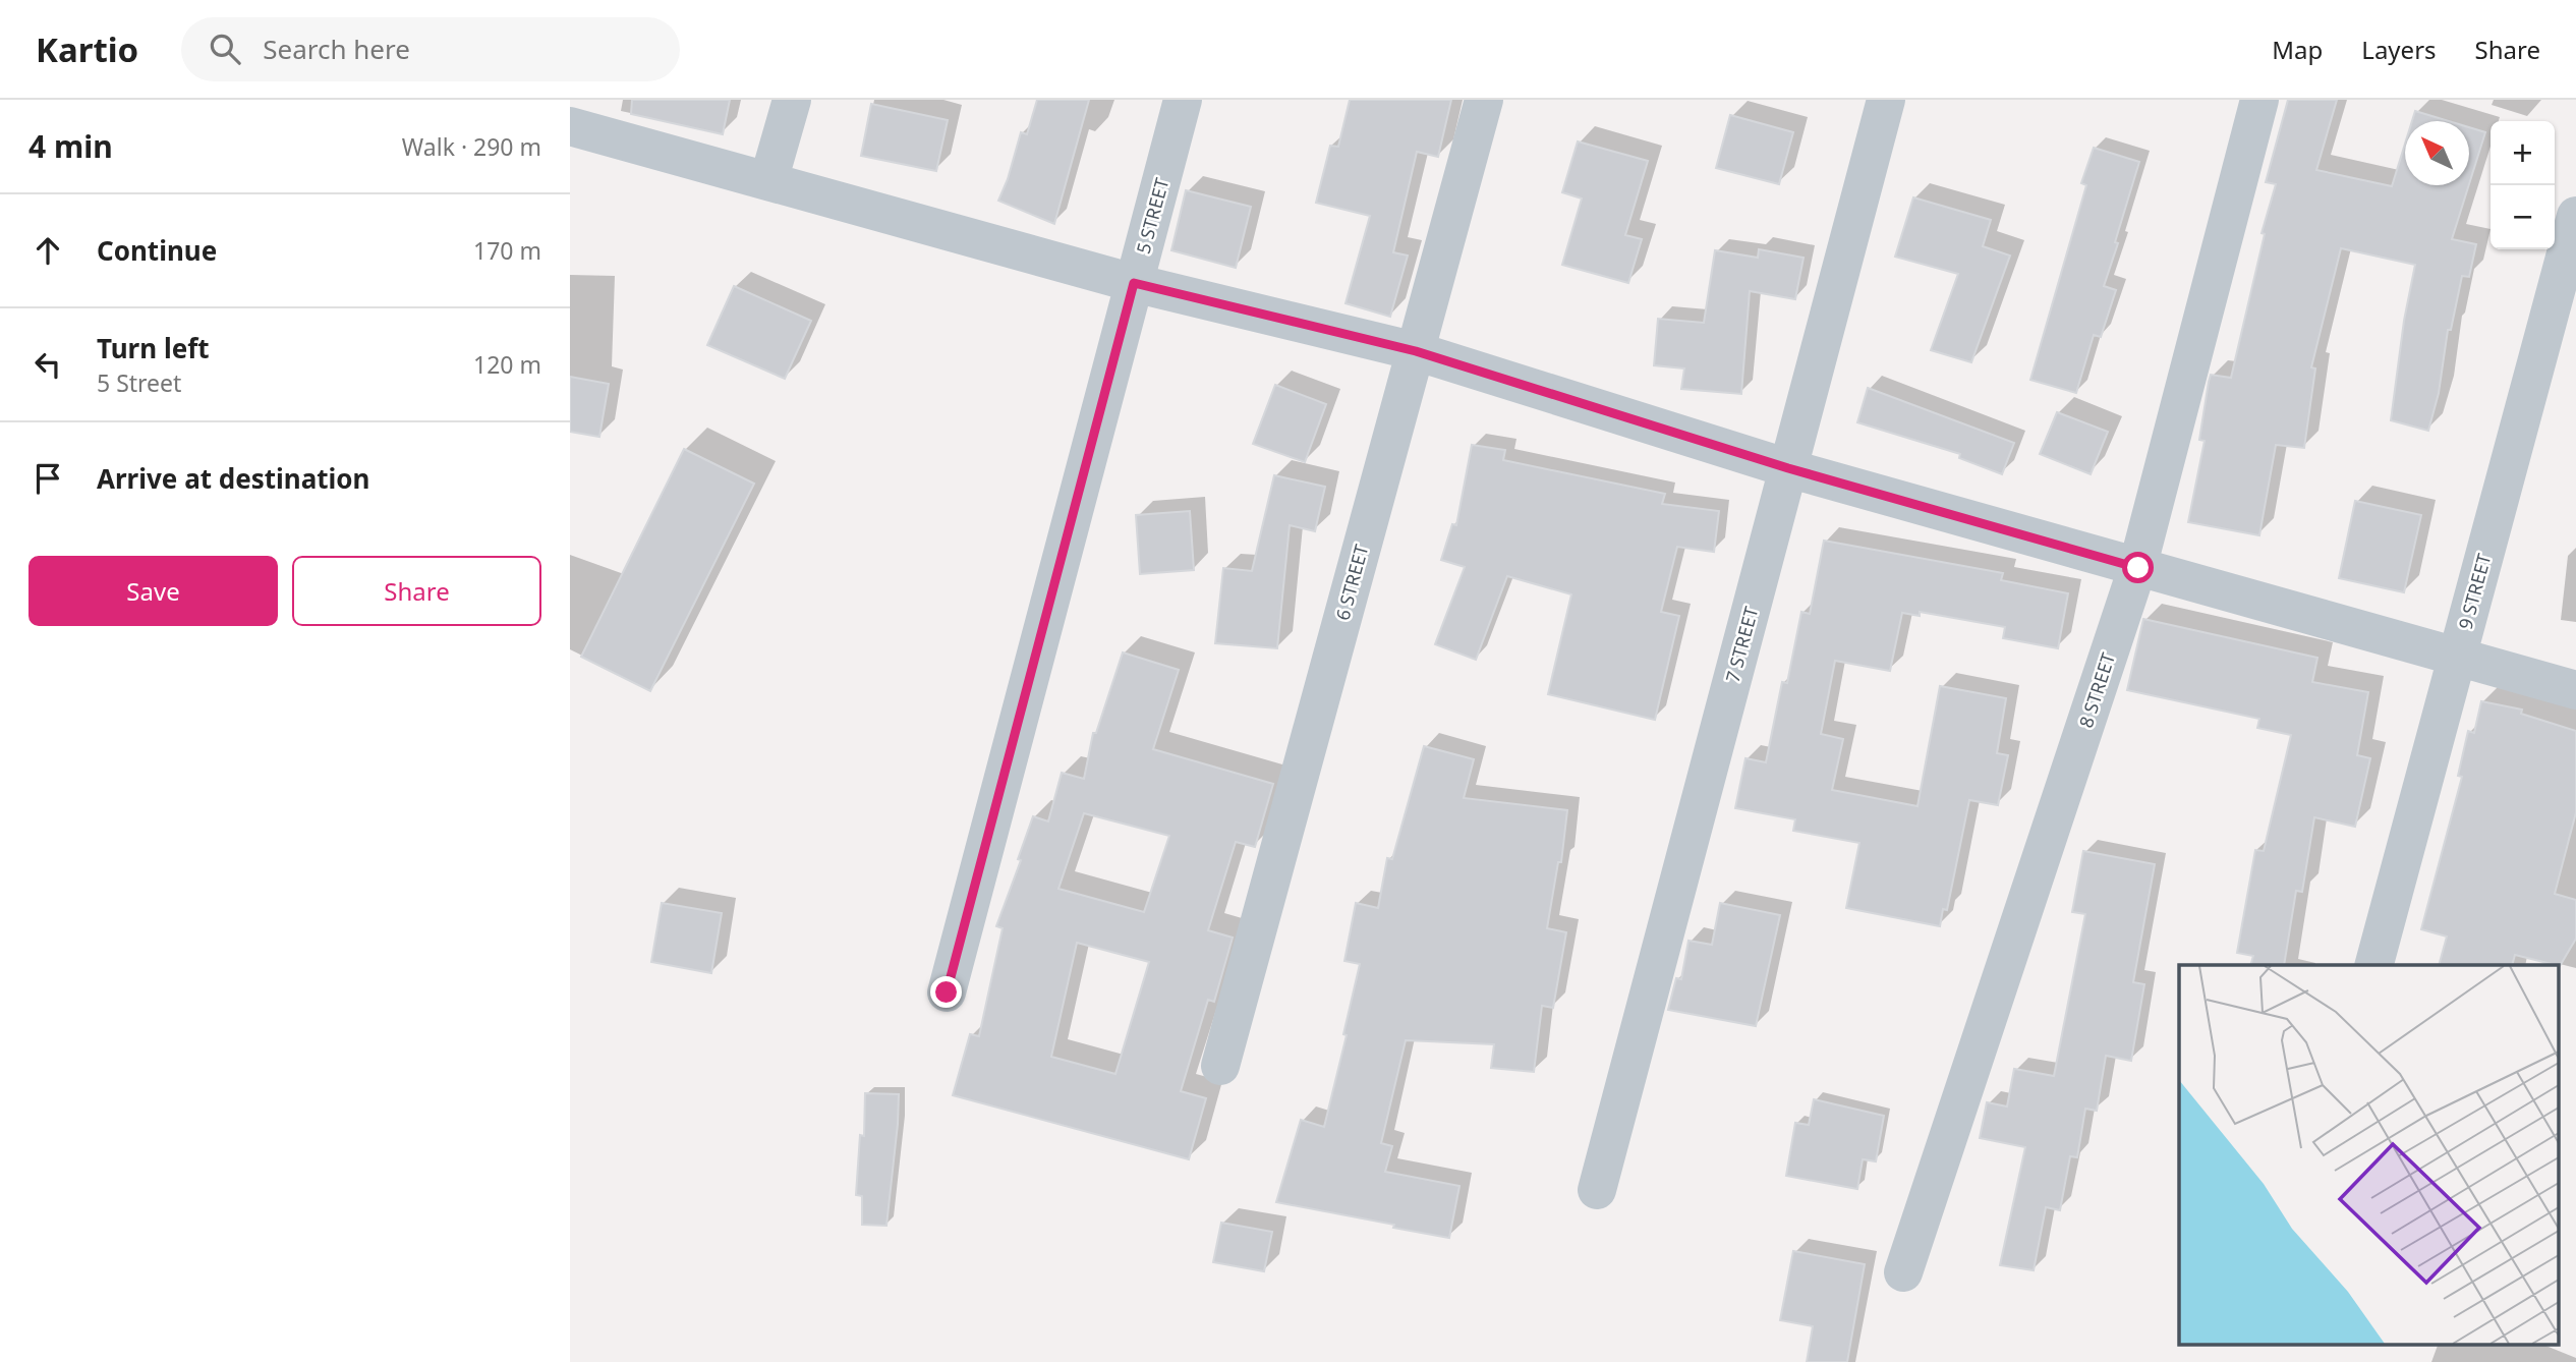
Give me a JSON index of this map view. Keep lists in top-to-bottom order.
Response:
{
  "streets": {
    "street": [
      "5 STREET",
      "6 STREET",
      "9 STREET",
      "7 STREET",
      "8 STREET"
    ]
  },
  "north": "top left",
  "page": {
    "header": "Kartio",
    "search": "Search here",
    "nav": ["Map", "Layers", "Share"],
    "heading": ["4 min", "Walk · 290 m"],
    "map_buttons": ["+", "−"],
    "list": [
      ["Continue", "170 m"],
      ["Turn left", "5 Street", "120 m"],
      "Arrive at destination"
    ],
    "buttons": ["Save", "Share"]
  }
}
